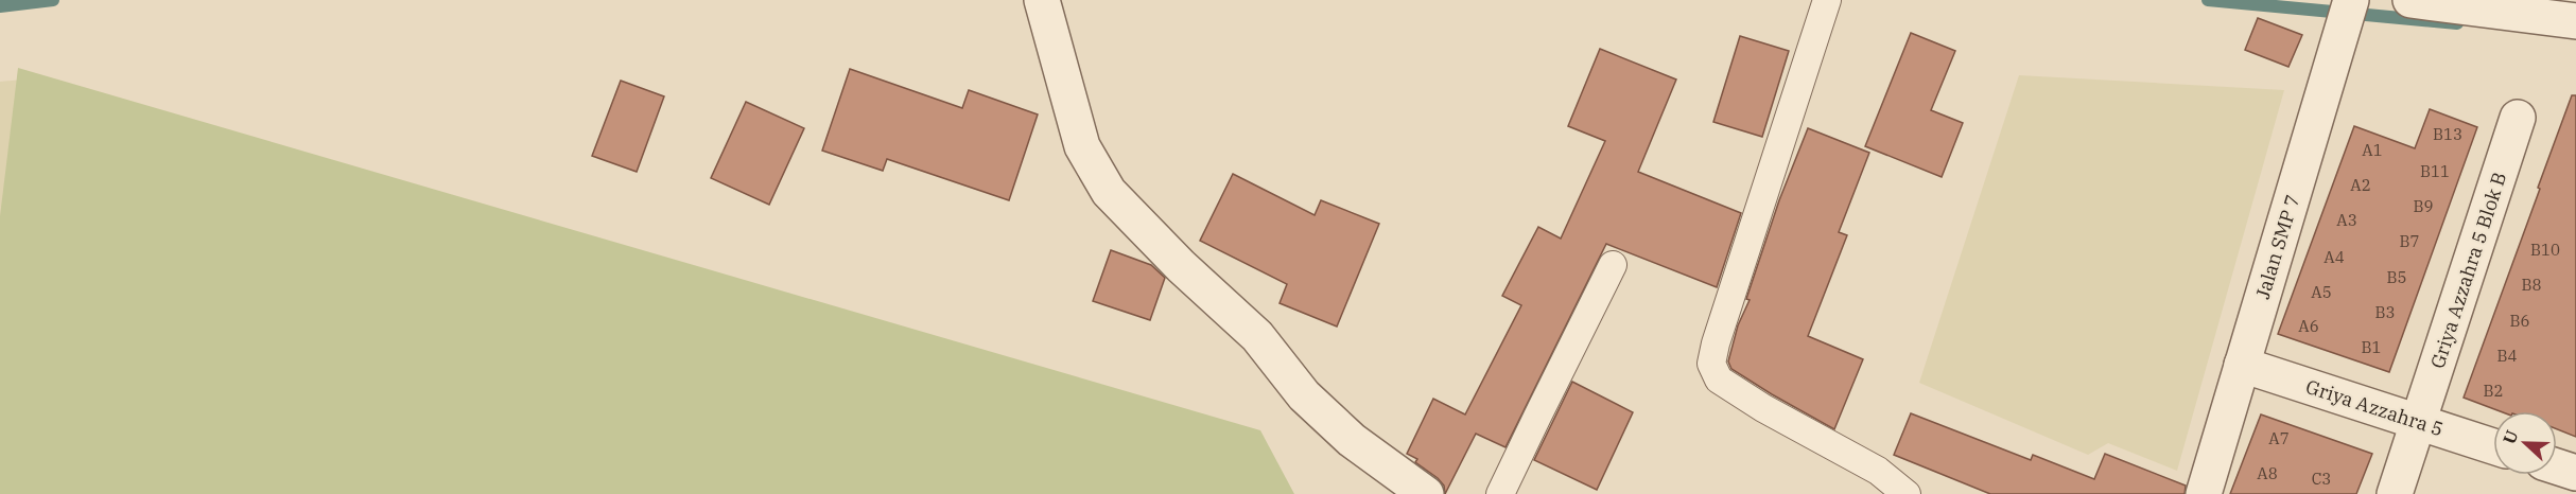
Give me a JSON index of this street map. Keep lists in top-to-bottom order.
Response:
{
  "streets": {
    "street": ["Jalan SMP 7", "Griya Azzahra 5 Blok B", "Griya Azzahra 5"]
  },
  "crossings": [
    ["Jalan SMP 7", "Griya Azzahra 5"],
    ["Griya Azzahra 5 Blok B", "Griya Azzahra 5"]
  ],
  "house_numbers": [
    "B13",
    "A1",
    "B11",
    "A2",
    "B9",
    "A3",
    "B7",
    "B10",
    "A4",
    "B5",
    "B8",
    "A5",
    "B3",
    "B6",
    "A6",
    "B1",
    "B4",
    "B2",
    "A7",
    "A8",
    "C3"
  ],
  "north": "left"
}
